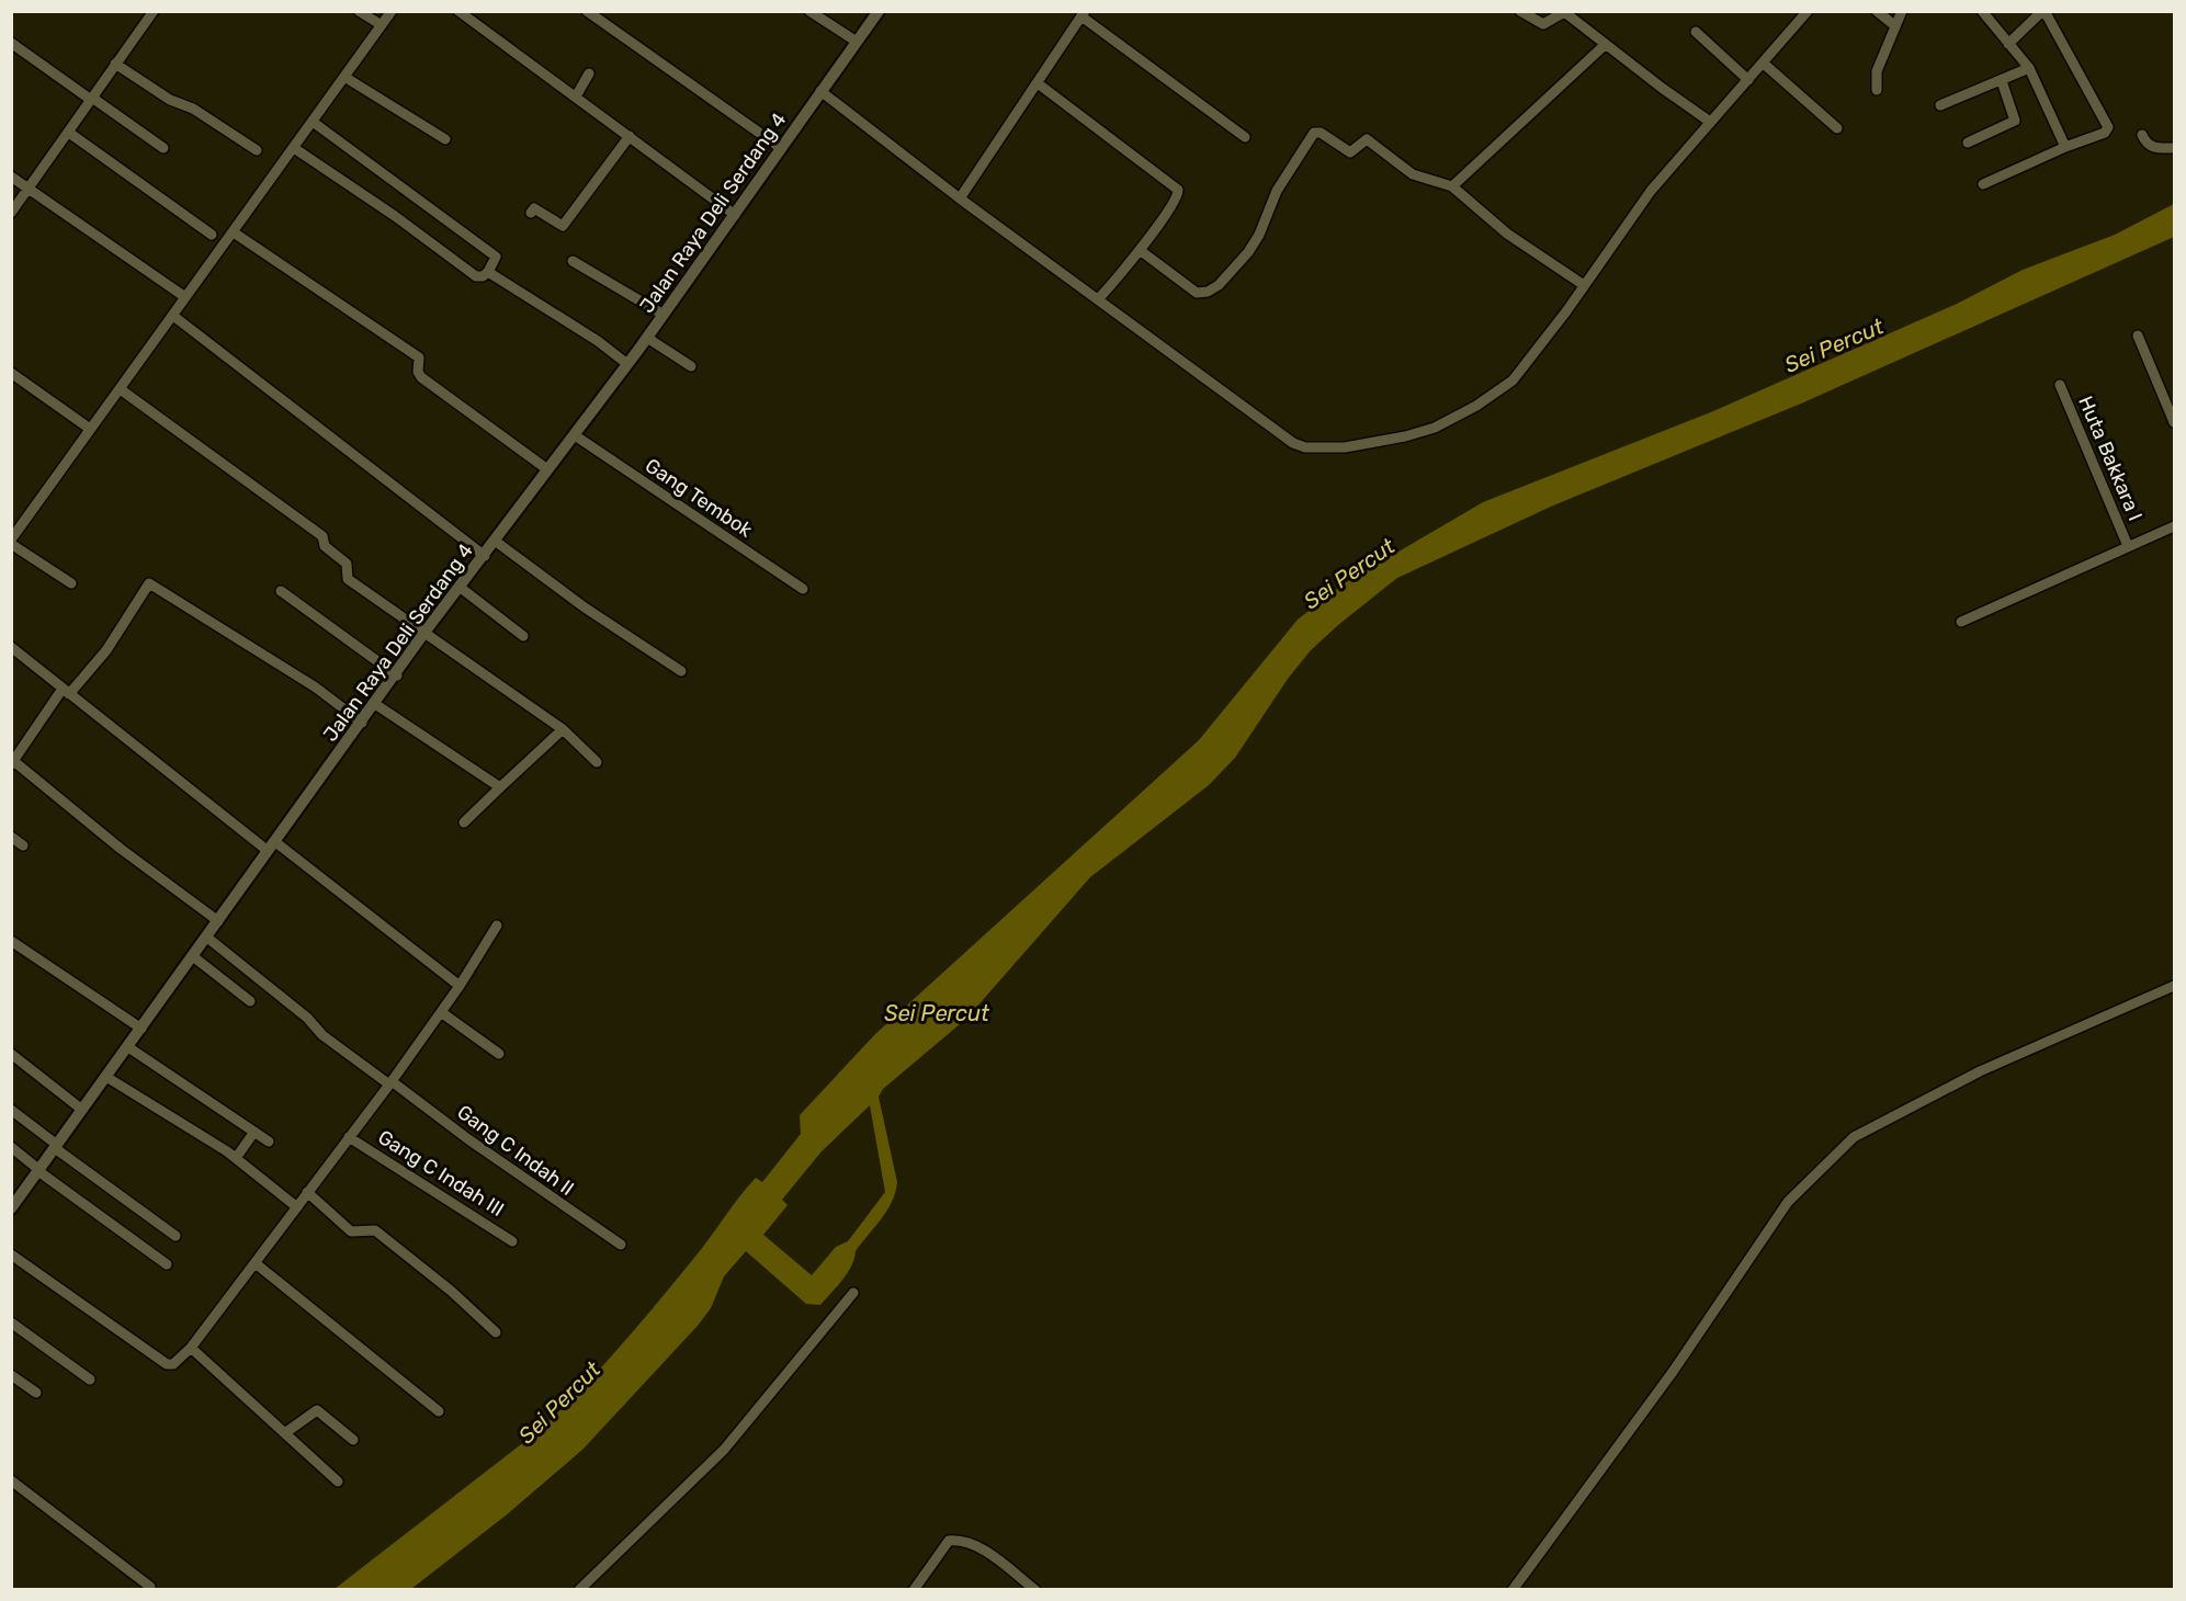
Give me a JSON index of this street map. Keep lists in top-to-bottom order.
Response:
{
  "streets": {
    "street": [
      "Jalan Raya Deli Serdang 4",
      "Huta Bakkara I",
      "Gang Tembok",
      "Gang C Indah II",
      "Gang C Indah III"
    ]
  },
  "crossings": [
    ["Jalan Raya Deli Serdang 4", "Gang Tembok"],
    ["Jalan Raya Deli Serdang 4", "Gang C Indah II"]
  ],
  "water": ["Sei Percut"]
}
